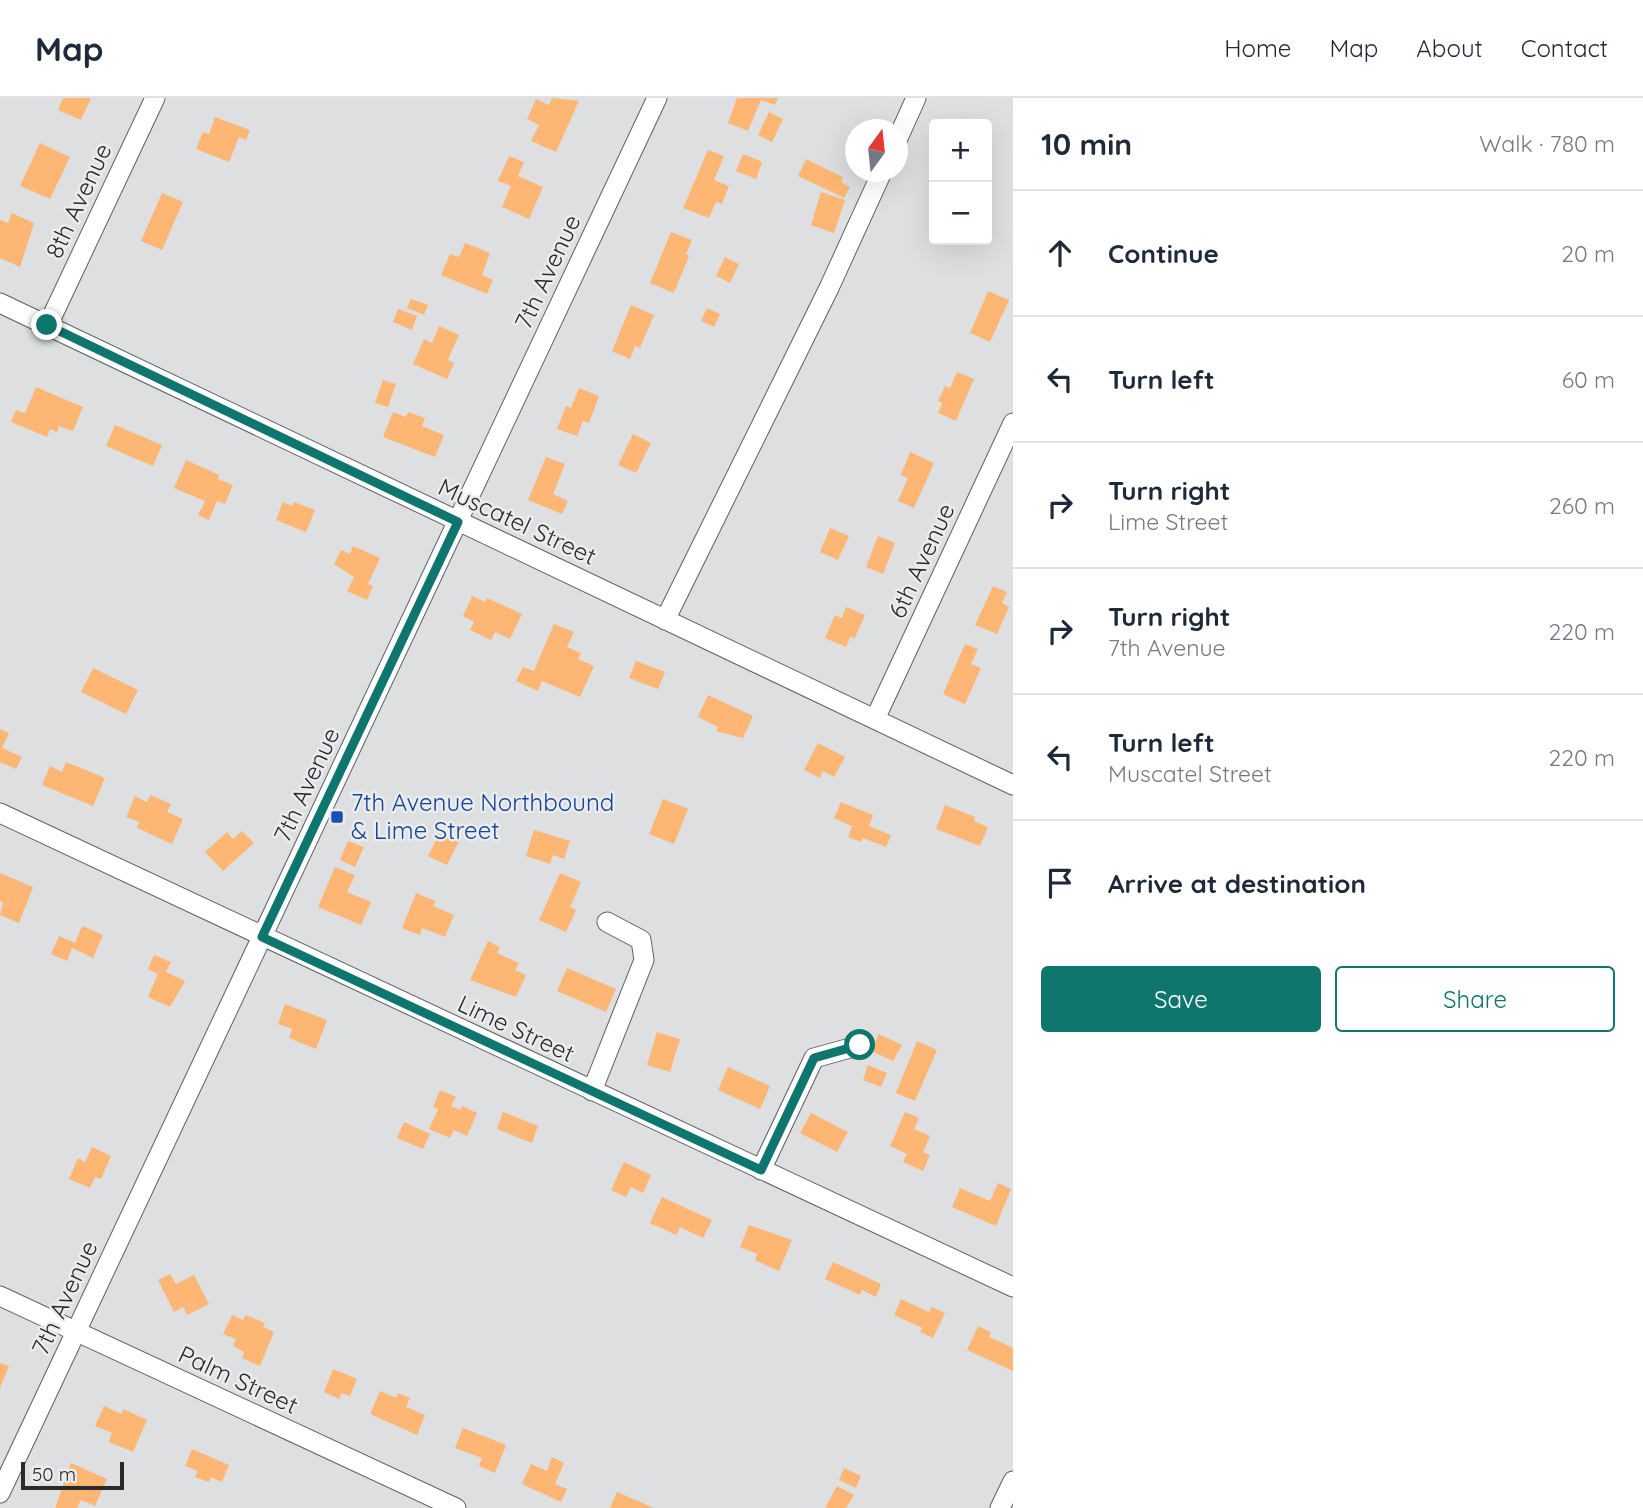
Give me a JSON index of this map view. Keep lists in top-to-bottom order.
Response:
{
  "streets": {
    "street": [
      "8th Avenue",
      "7th Avenue",
      "Muscatel Street",
      "6th Avenue",
      "Lime Street",
      "Palm Street"
    ]
  },
  "crossings": [
    ["8th Avenue", "Muscatel Street"],
    ["7th Avenue", "Muscatel Street"],
    ["7th Avenue", "Lime Street"],
    ["7th Avenue", "Palm Street"],
    ["Muscatel Street", "6th Avenue"]
  ],
  "places": {
    "transit": ["7th Avenue Northbound & Lime Street"]
  },
  "scale_bar": "50 m",
  "north": "top",
  "page": {
    "header": "Map",
    "nav": [
      "Home",
      "Map",
      "About",
      "Contact"
    ],
    "heading": ["10 min", "Walk · 780 m"],
    "map_buttons": ["+", "−"],
    "list": [
      ["Continue", "20 m"],
      ["Turn left", "60 m"],
      ["Turn right", "Lime Street", "260 m"],
      ["Turn right", "7th Avenue", "220 m"],
      ["Turn left", "Muscatel Street", "220 m"],
      "Arrive at destination"
    ],
    "buttons": ["Save", "Share"],
    "scale": "50 m"
  }
}
